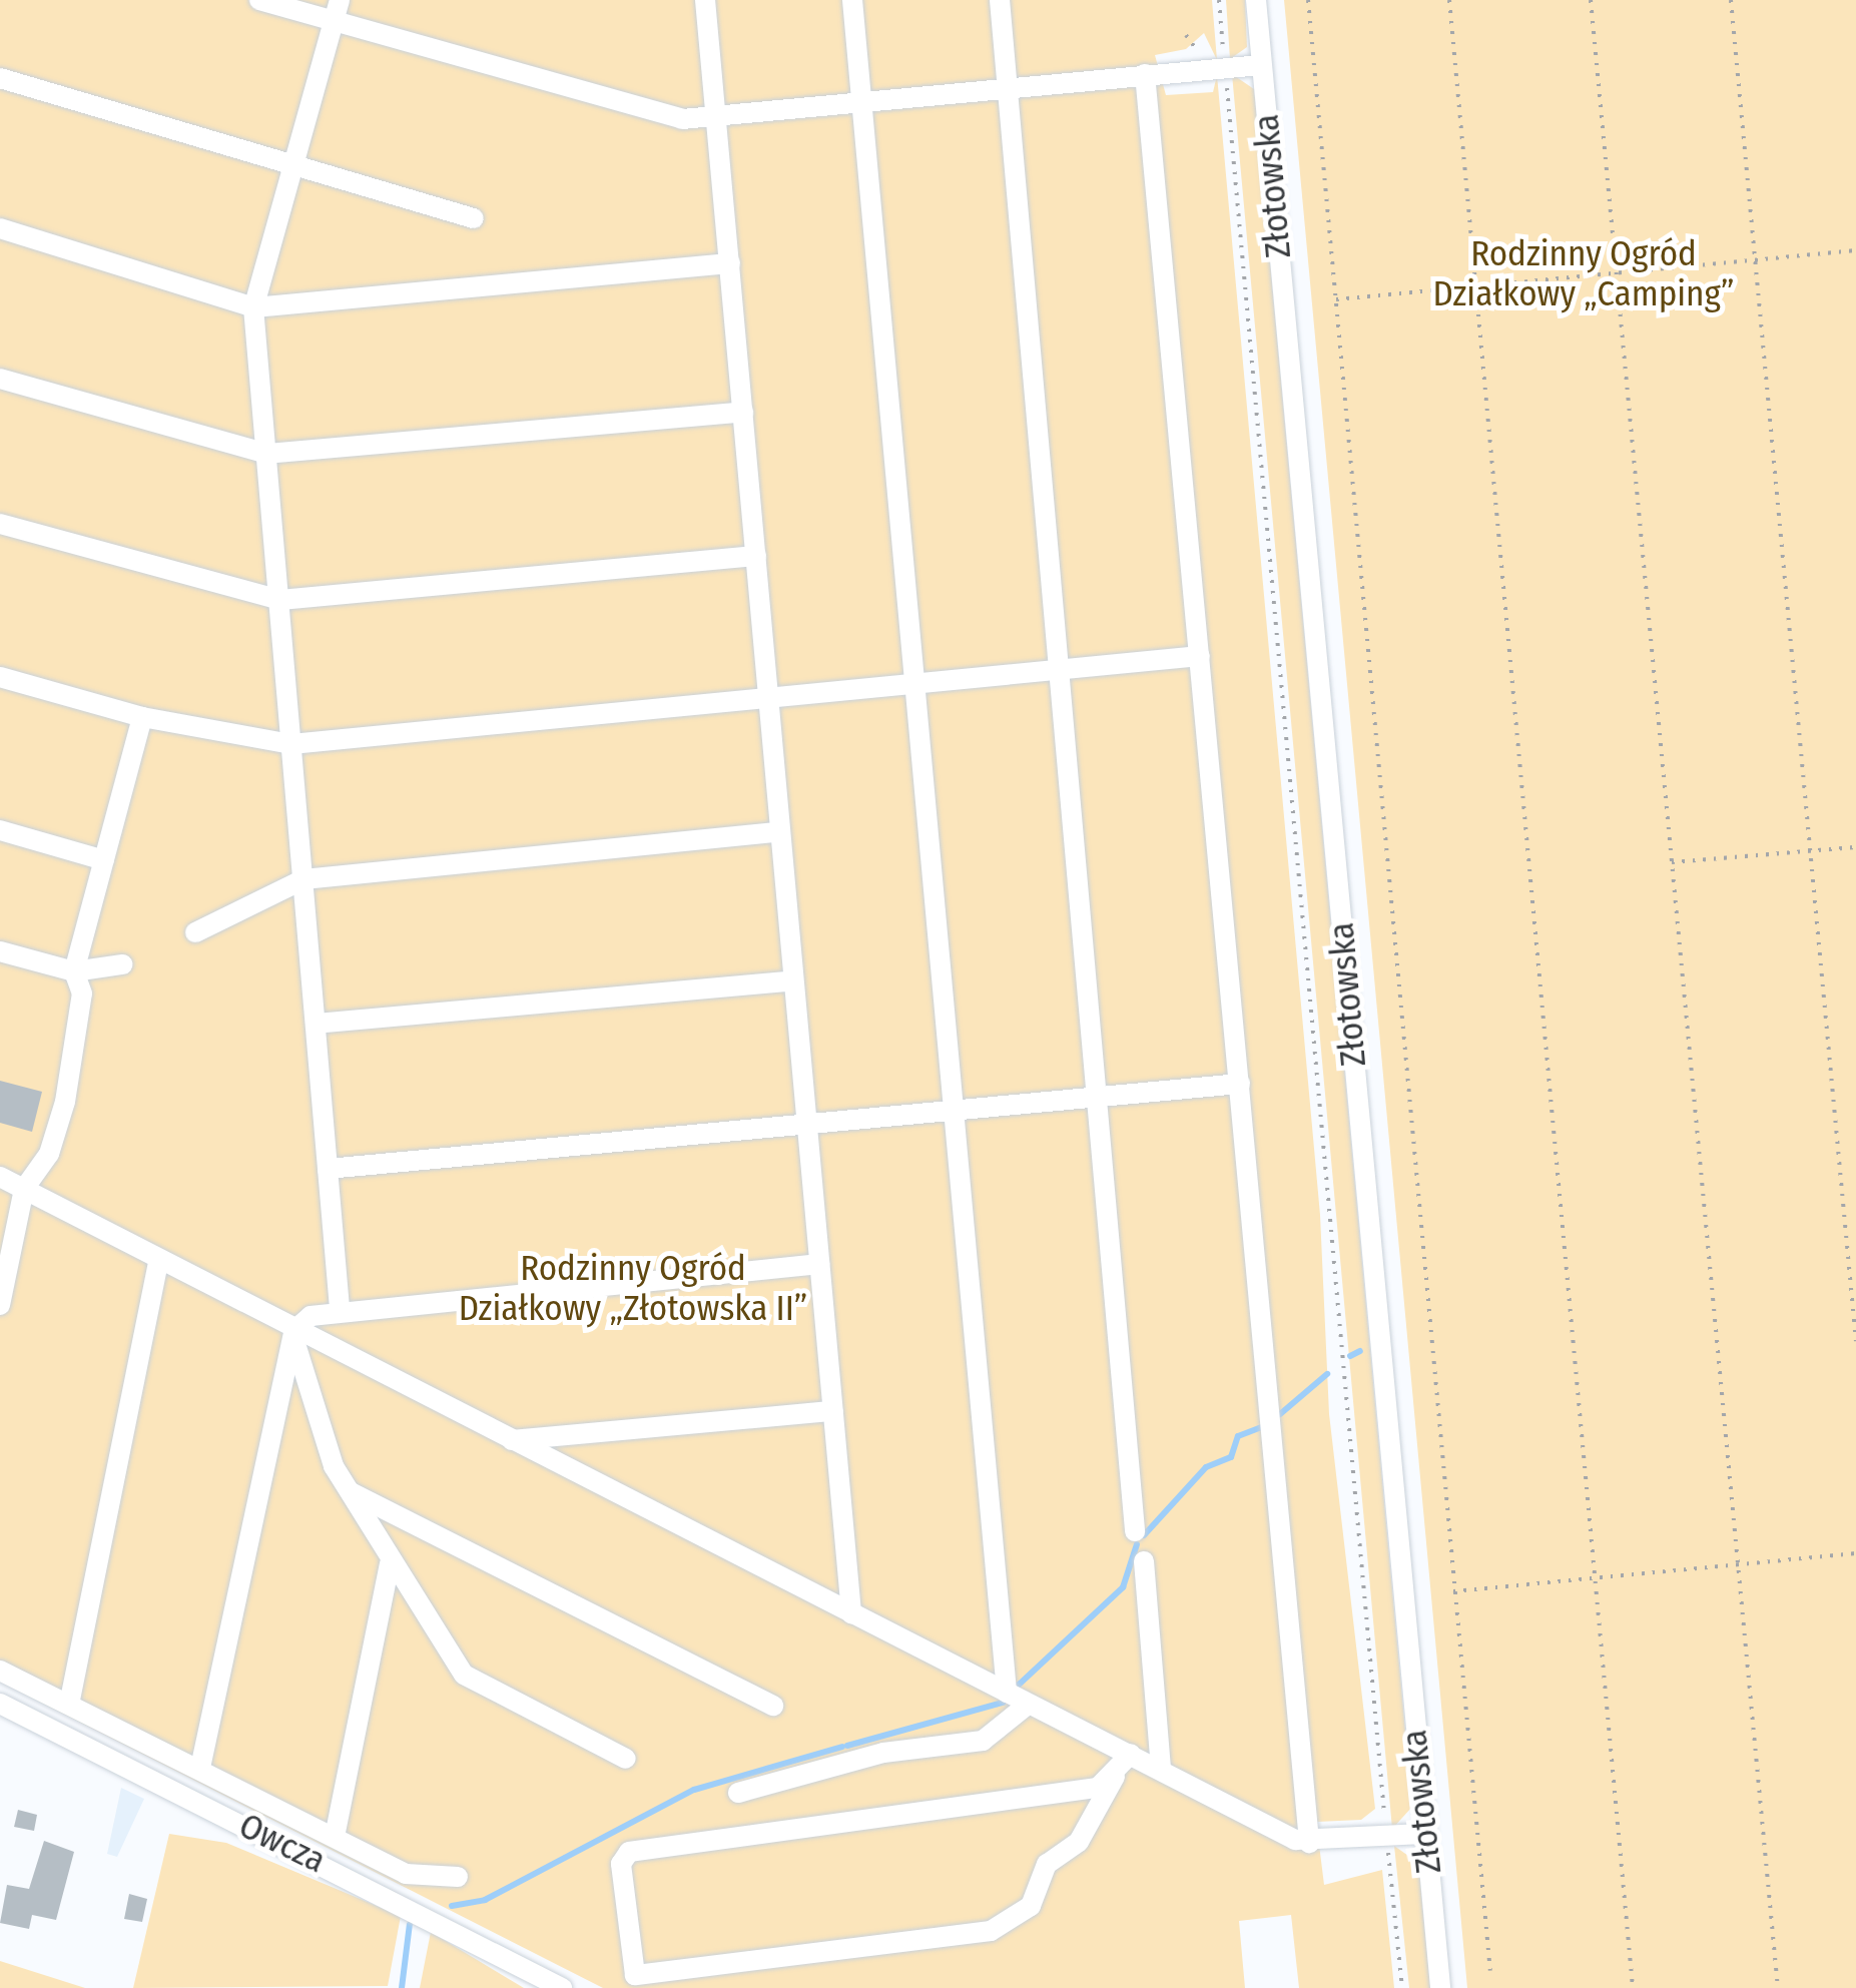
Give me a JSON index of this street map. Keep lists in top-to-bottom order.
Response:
{
  "streets": {
    "street": ["Złotowska", "Owcza"]
  },
  "parks": ["Rodzinny Ogród Działkowy „Camping”", "Rodzinny Ogród Działkowy „Złotowska II”"]
}
